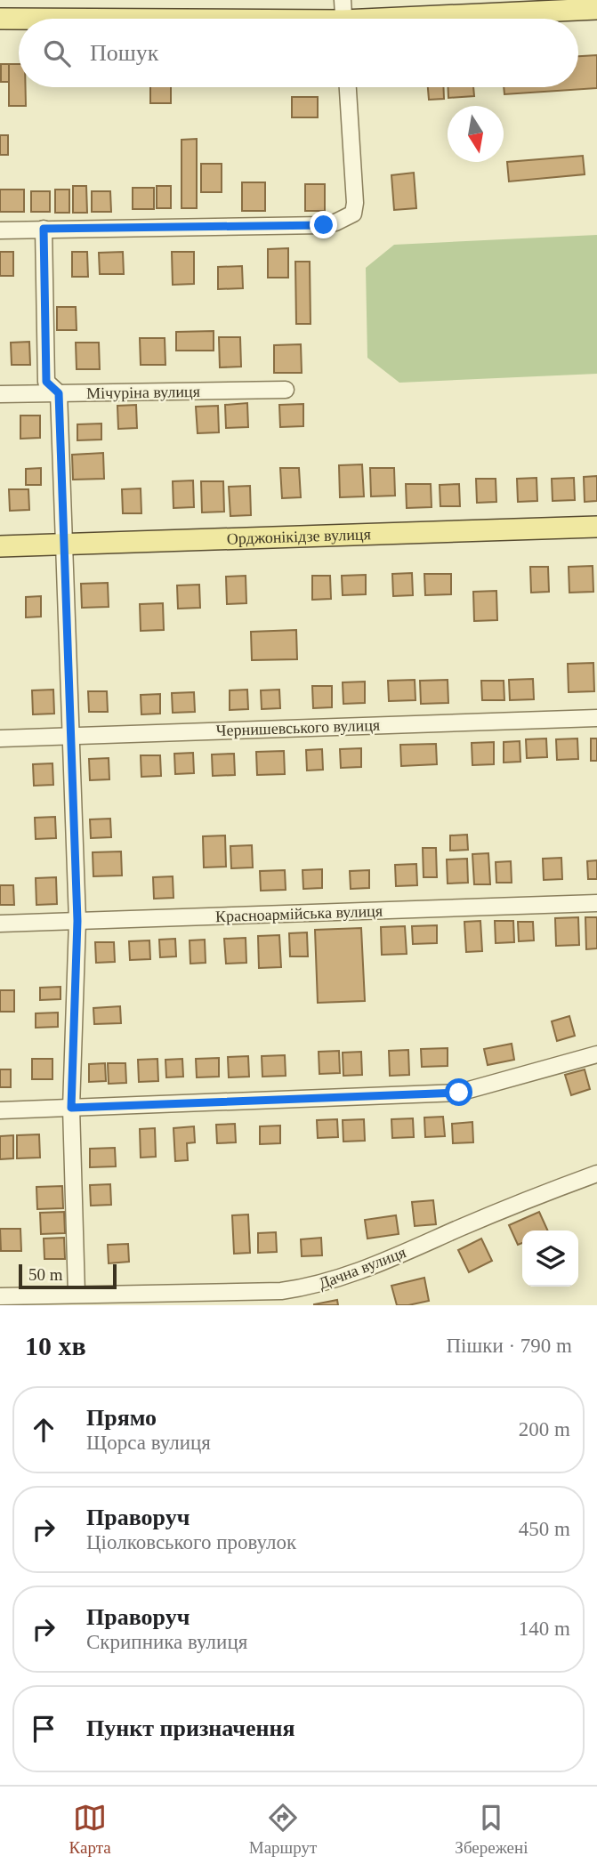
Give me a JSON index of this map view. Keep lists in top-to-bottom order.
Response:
{
  "streets": {
    "main road": ["Орджонікідзе вулиця"],
    "street": [
      "Мічуріна вулиця",
      "Чернишевського вулиця",
      "Красноармійська вулиця",
      "Дачна вулиця"
    ]
  },
  "scale_bar": "50 m",
  "north": "bottom",
  "page": {
    "search": "Пошук",
    "scale": "50 m",
    "heading": ["10 хв", "Пішки · 790 m"],
    "list": [
      ["Прямо", "Щорса вулиця", "200 m"],
      ["Праворуч", "Ціолковського провулок", "450 m"],
      ["Праворуч", "Скрипника вулиця", "140 m"],
      "Пункт призначення"
    ],
    "nav": ["Карта", "Маршрут", "Збережені"]
  }
}
